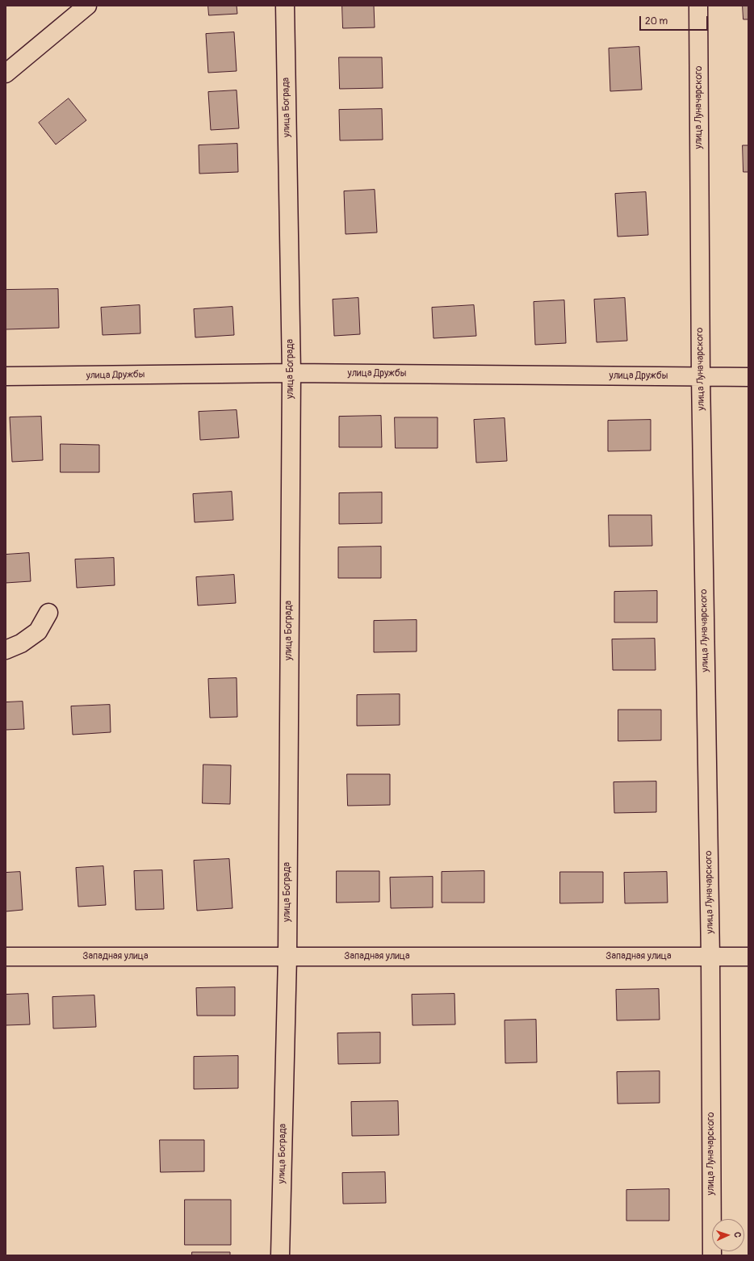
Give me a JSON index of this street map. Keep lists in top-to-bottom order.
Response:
{
  "streets": {
    "street": [
      "улица Бограда",
      "улица Луначарского",
      "улица Дружбы",
      "Западная улица"
    ]
  },
  "crossings": [
    ["улица Бограда", "улица Дружбы"],
    ["улица Бограда", "Западная улица"],
    ["улица Луначарского", "улица Дружбы"],
    ["улица Луначарского", "Западная улица"]
  ],
  "scale_bar": "20 m",
  "north": "right"
}
